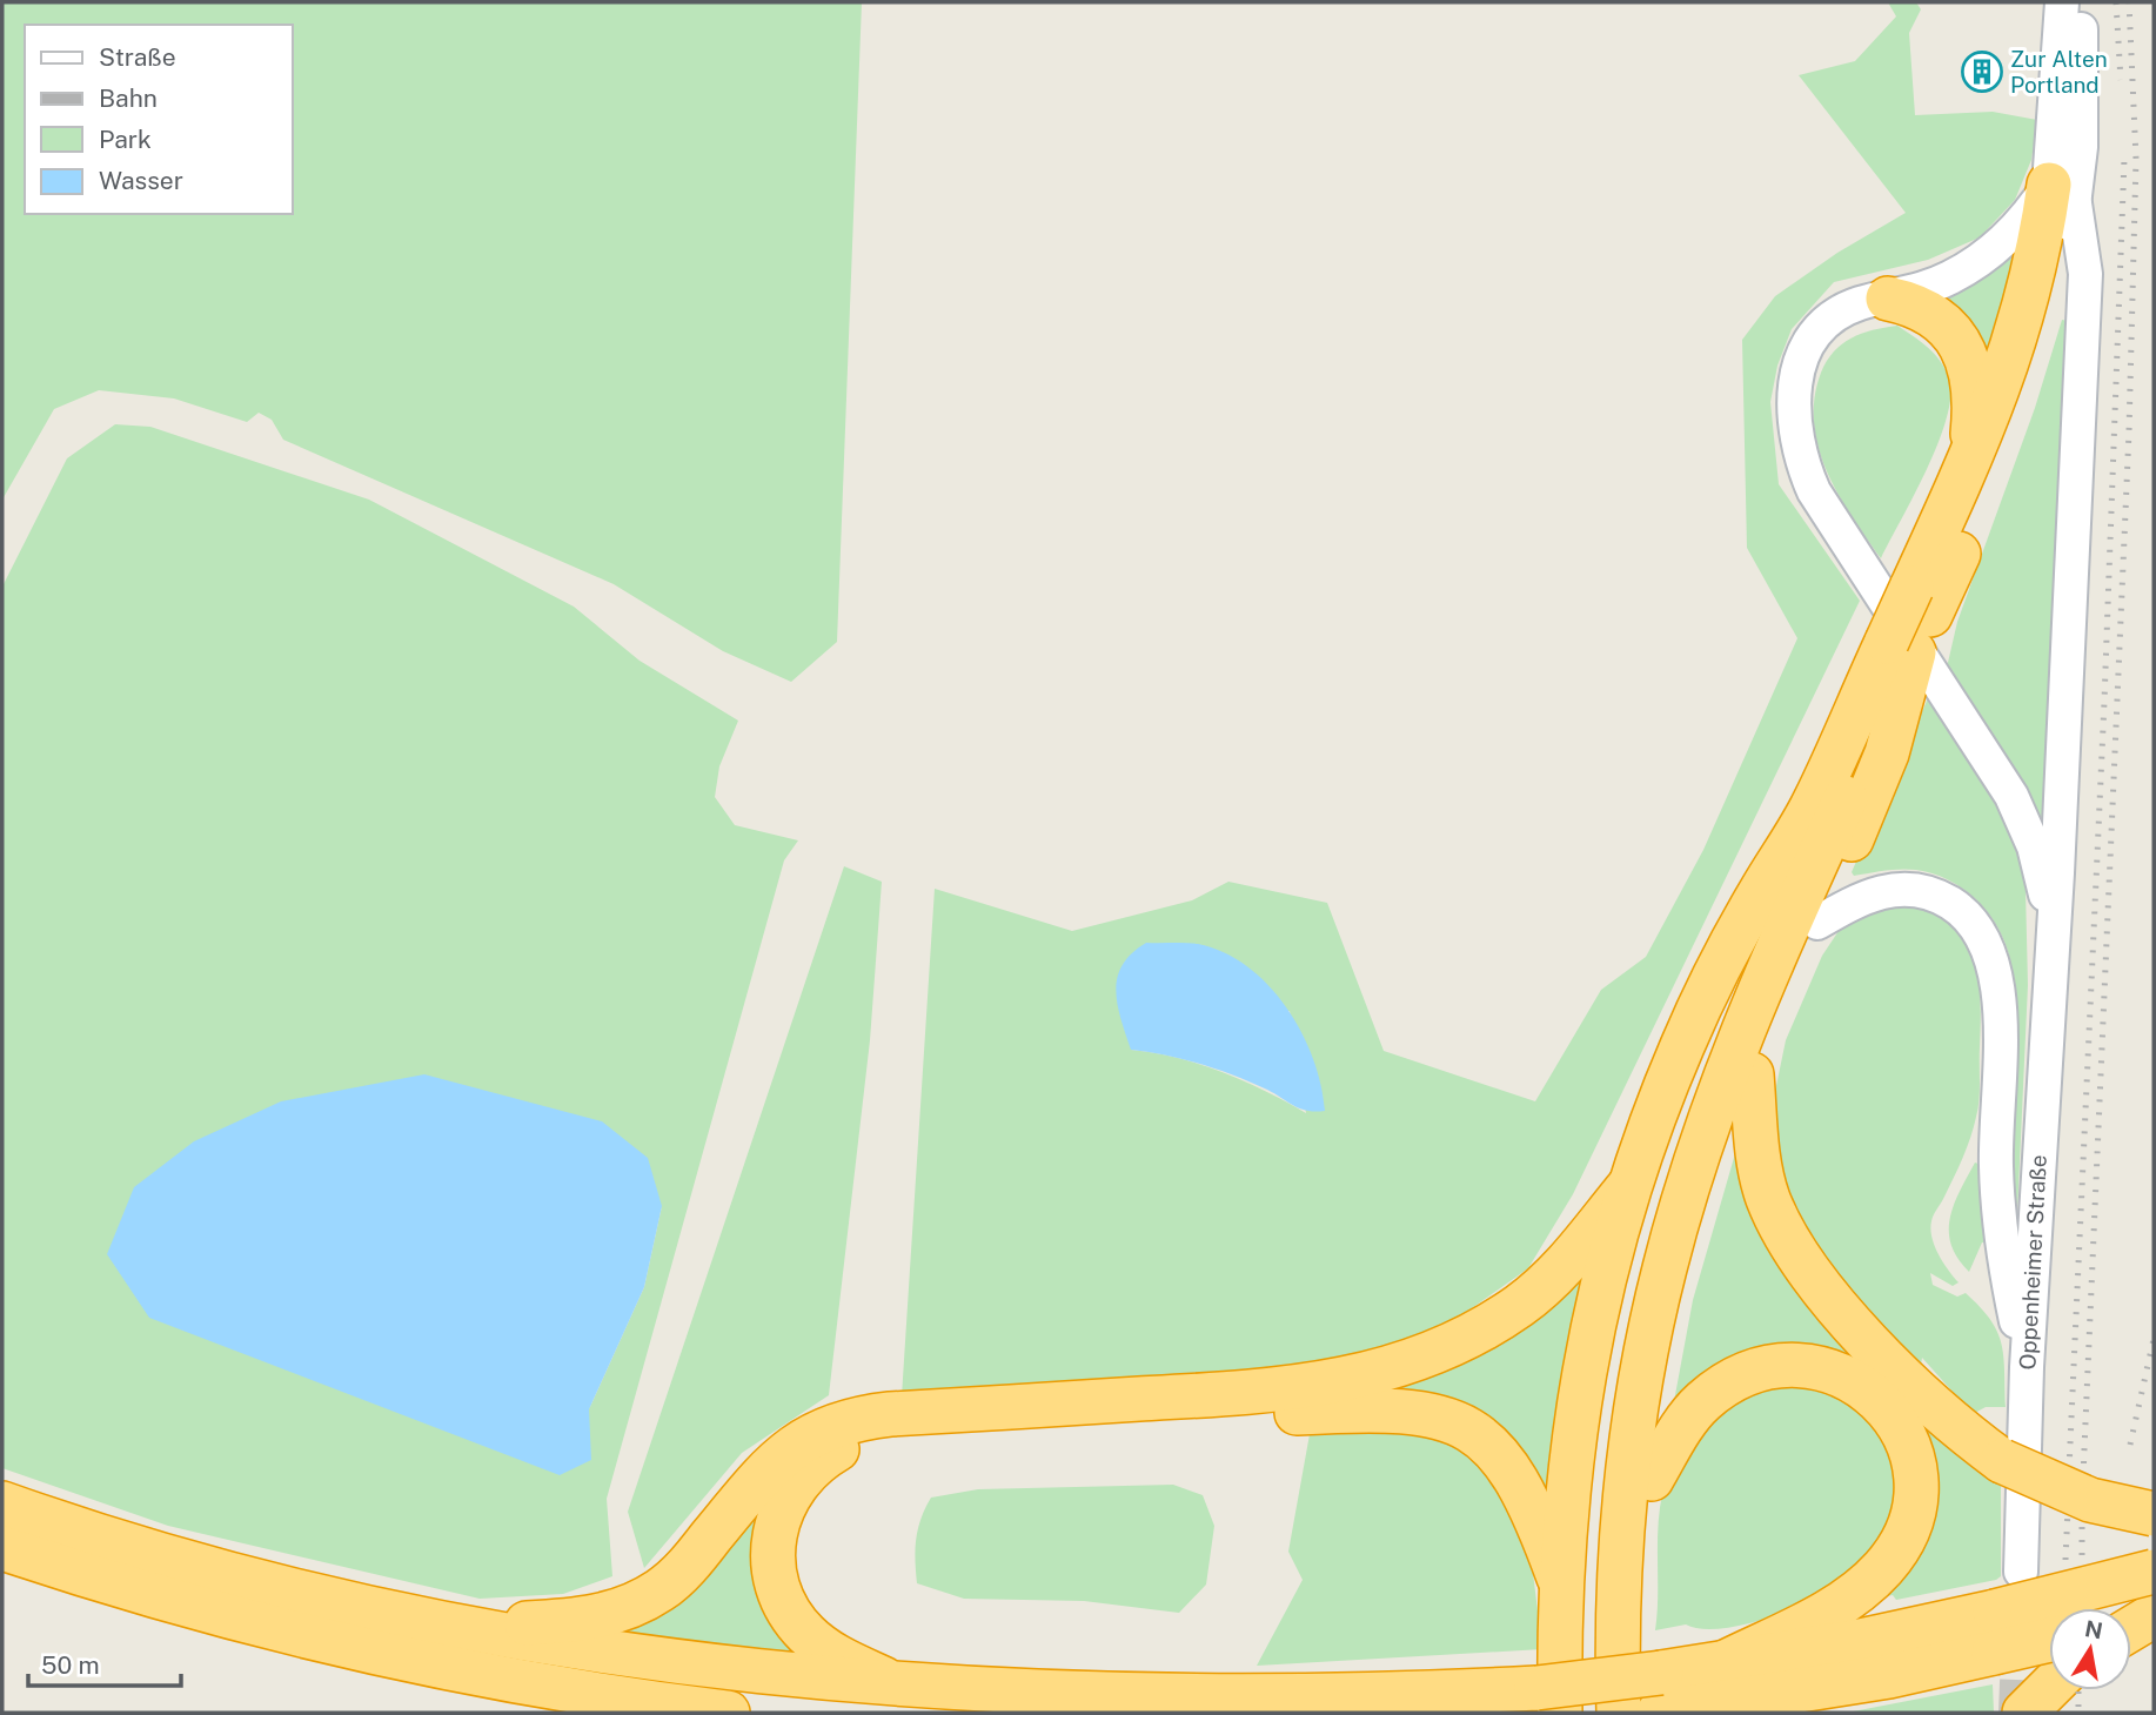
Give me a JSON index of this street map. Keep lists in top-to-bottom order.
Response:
{
  "streets": {
    "main road": ["Oppenheimer Straße"]
  },
  "places": {
    "building": ["Zur Alten Portland"]
  },
  "legend": [
    "Straße",
    "Bahn",
    "Park",
    "Wasser"
  ],
  "scale_bar": "50 m",
  "north": "top"
}
